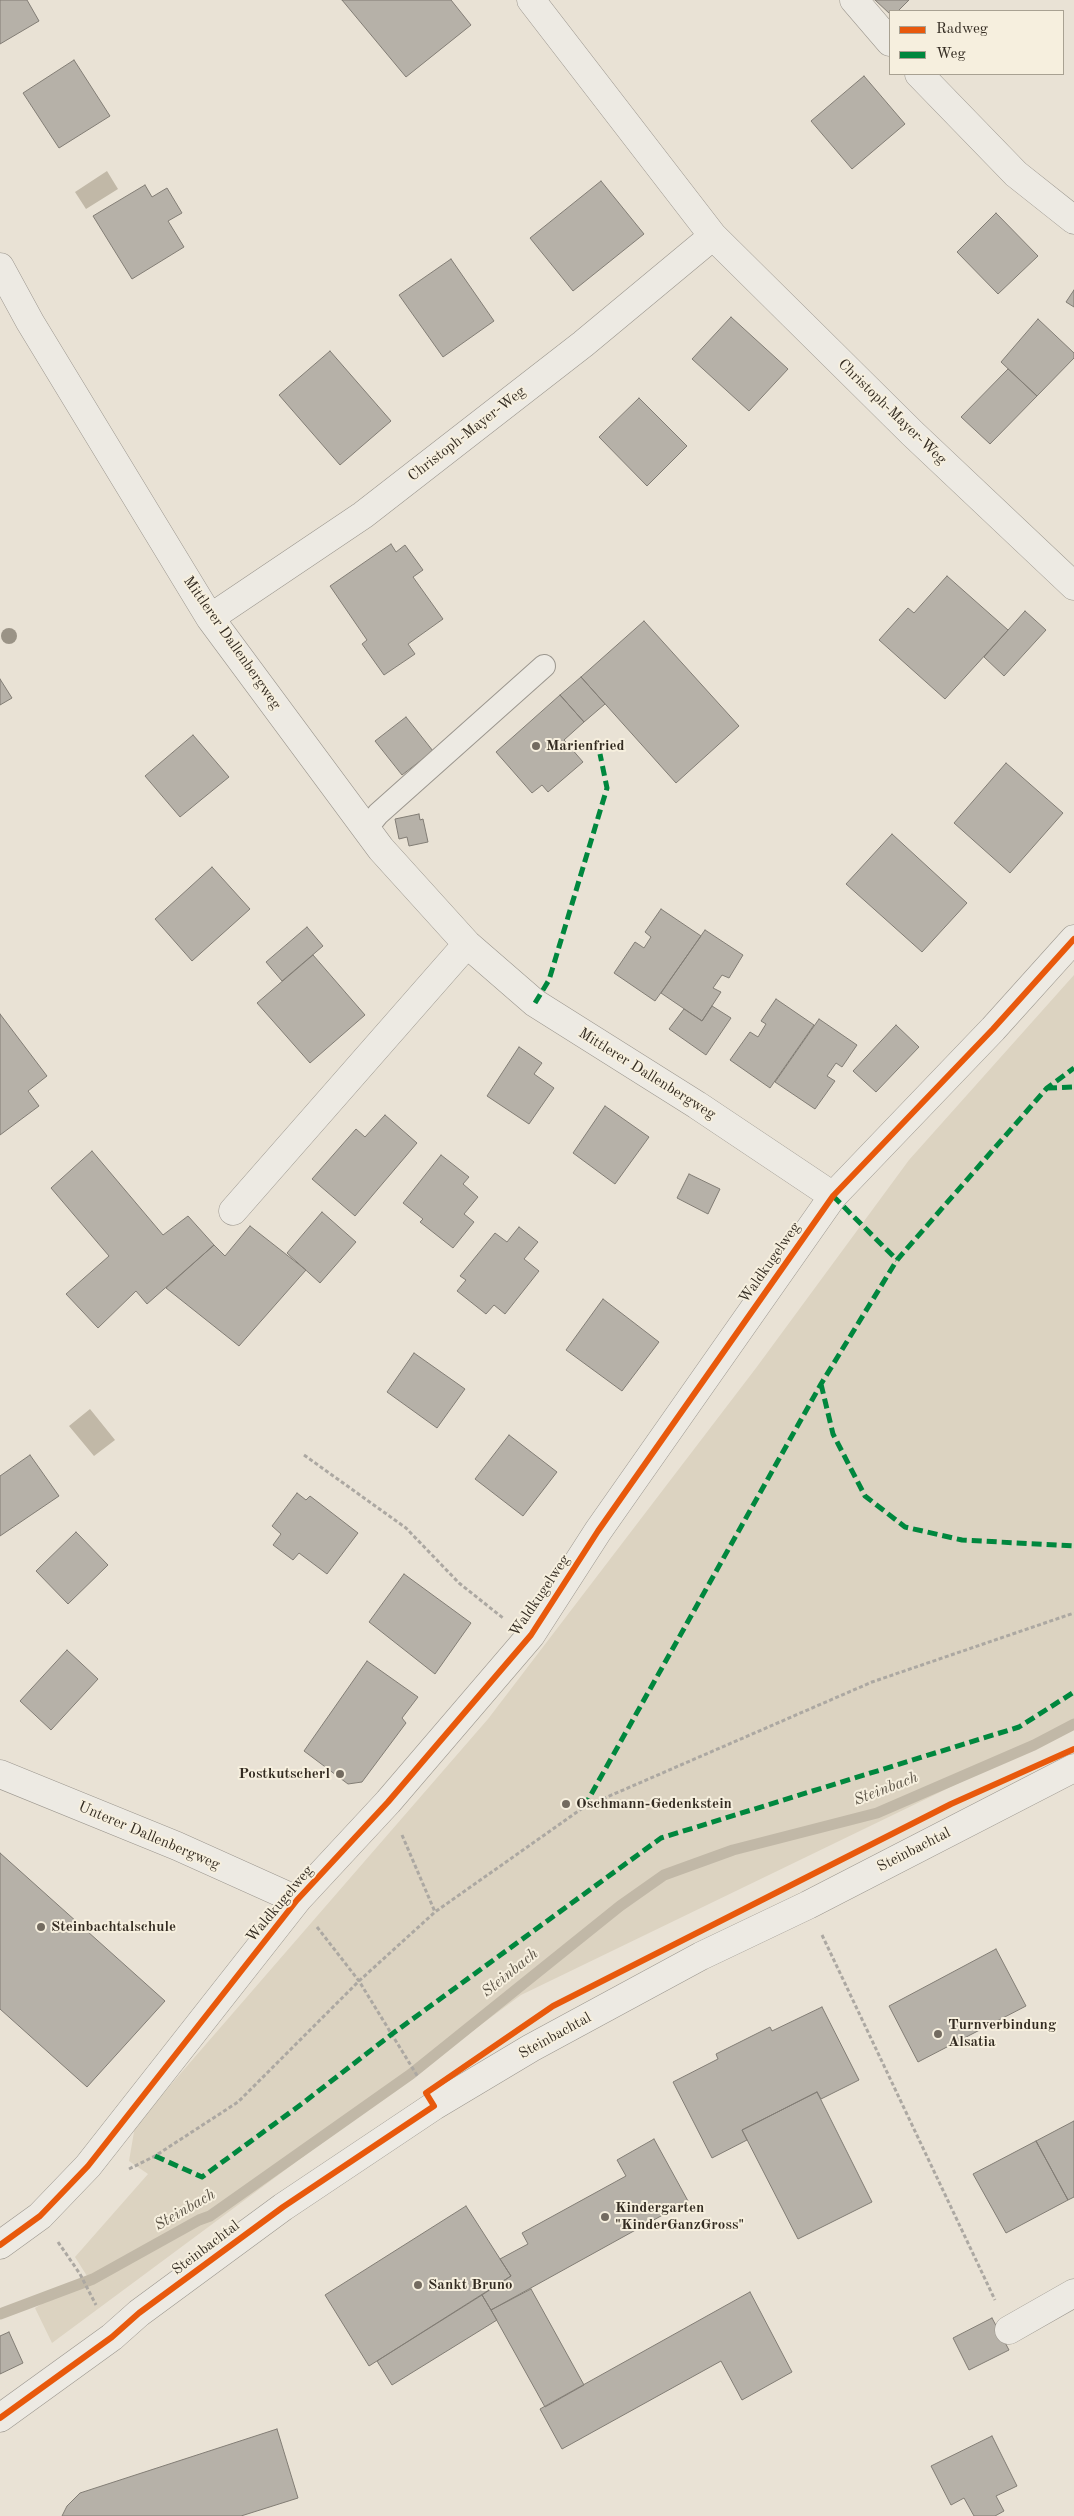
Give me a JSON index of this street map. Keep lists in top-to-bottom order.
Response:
{
  "streets": {
    "street": [
      "Christoph-Mayer-Weg",
      "Mittlerer Dallenbergweg",
      "Waldkugelweg",
      "Unterer Dallenbergweg",
      "Steinbachtal"
    ]
  },
  "crossings": [
    ["Christoph-Mayer-Weg", "Mittlerer Dallenbergweg"],
    ["Mittlerer Dallenbergweg", "Waldkugelweg"],
    ["Waldkugelweg", "Unterer Dallenbergweg"]
  ],
  "water": ["Steinbach"],
  "places": [
    "Marienfried",
    "Postkutscherl",
    "Oschmann-Gedenkstein",
    "Steinbachtalschule",
    "Turnverbindung Alsatia",
    "Kindergarten \"KinderGanzGross\"",
    "Sankt Bruno"
  ],
  "legend": ["Radweg", "Weg"]
}
